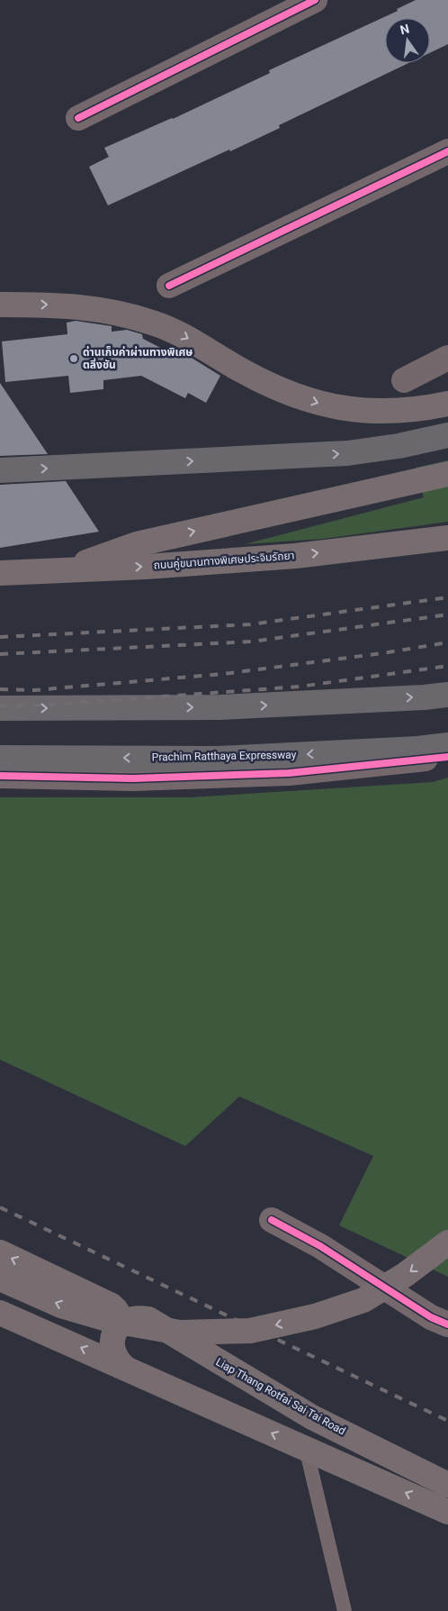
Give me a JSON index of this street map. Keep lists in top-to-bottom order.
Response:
{
  "streets": {
    "highway": ["Prachim Ratthaya Expressway"],
    "main road": ["ถนนคู่ขนานทางพิเศษประจิมรัถยา", "Liap Thang Rotfai Sai Tai Road"]
  },
  "places": ["ด่านเก็บค่าผ่านทางพิเศษ ตลิ่งชัน"],
  "north": "top"
}
